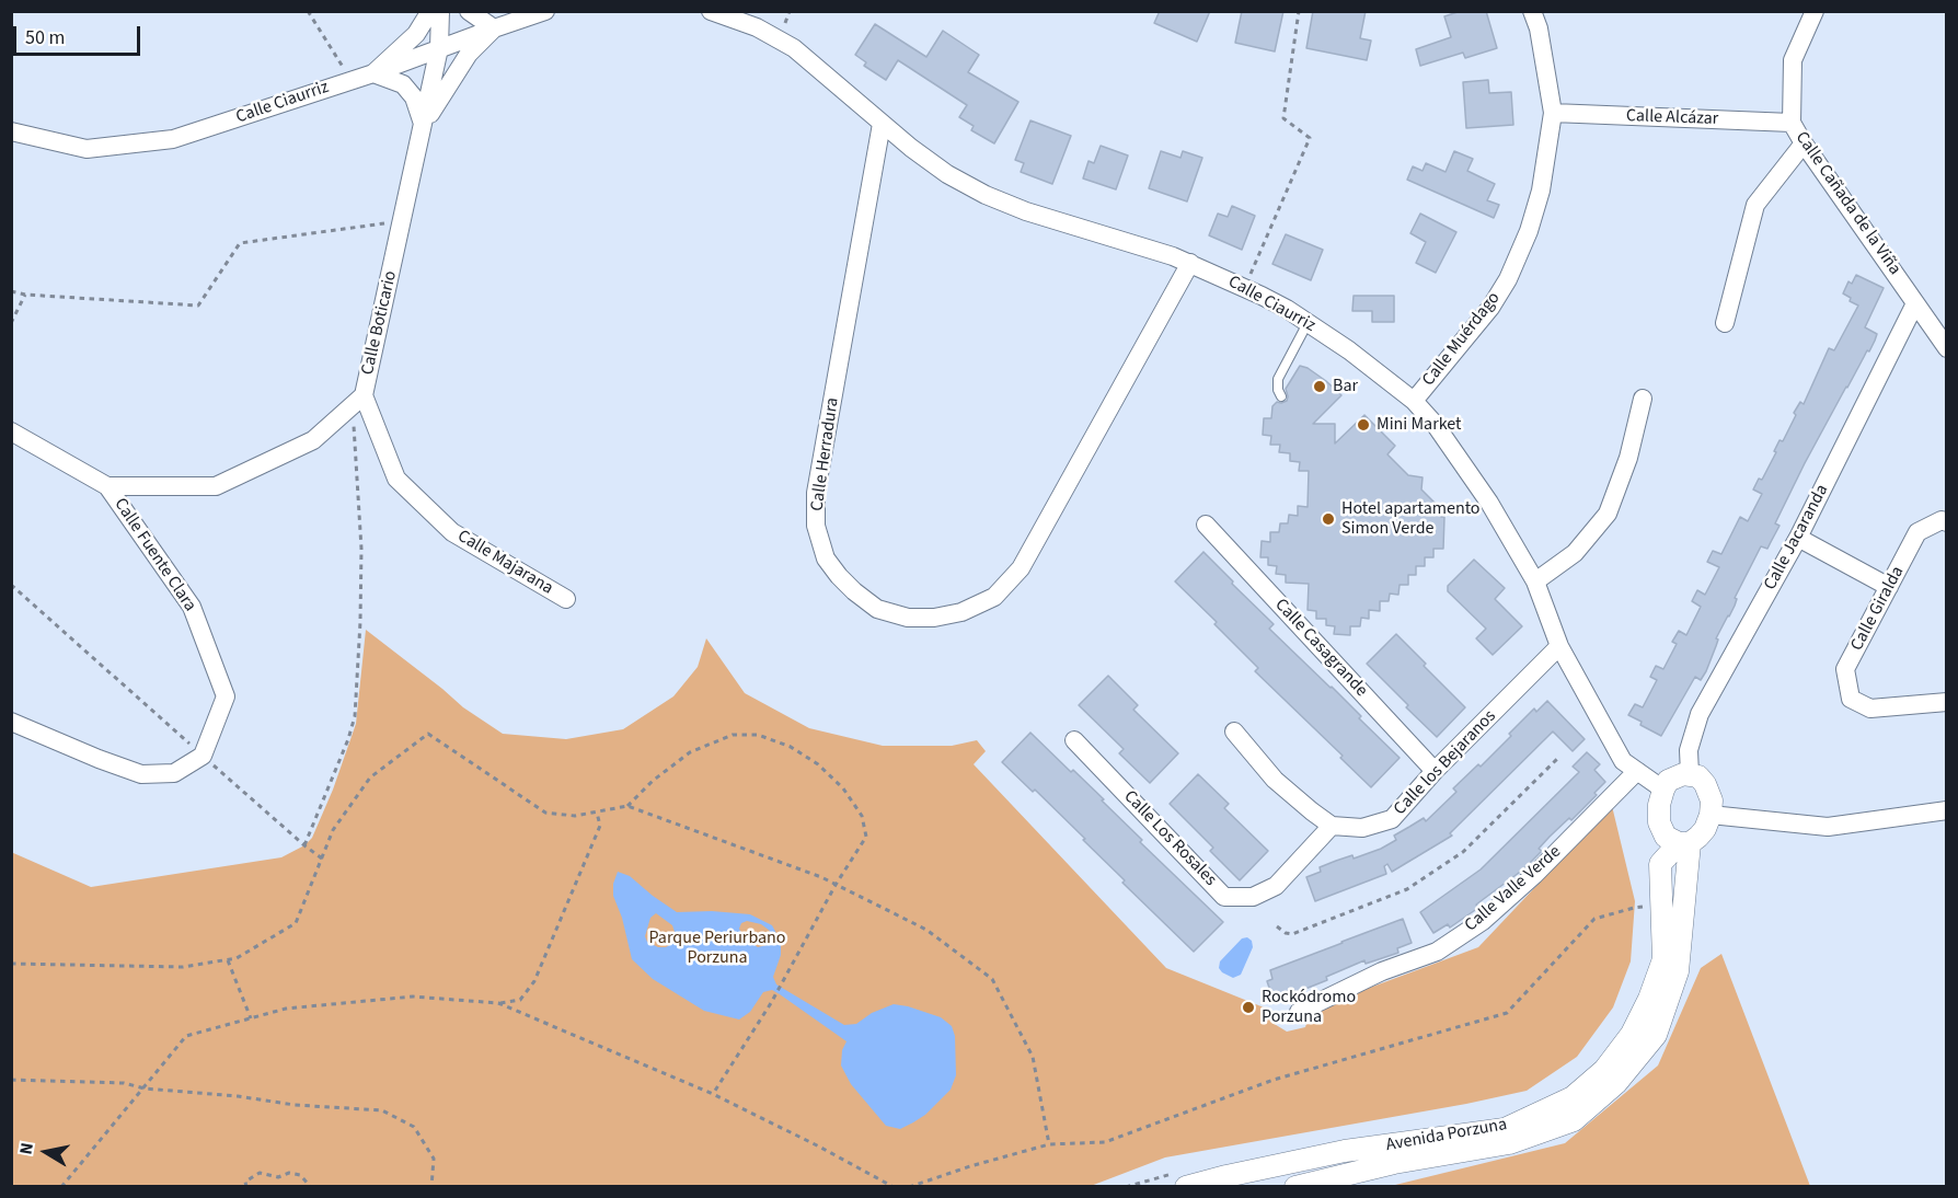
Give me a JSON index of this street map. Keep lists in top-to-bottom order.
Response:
{
  "streets": {
    "street": [
      "Calle Ciaurriz",
      "Calle Alcázar",
      "Calle Cañada de la Viña",
      "Calle Boticario",
      "Calle Muérdago",
      "Calle Herradura",
      "Calle Jacaranda",
      "Calle Fuente Clara",
      "Calle Majarana",
      "Calle Giralda",
      "Calle Casagrande",
      "Calle los Bejaranos",
      "Calle Los Rosales",
      "Calle Valle Verde",
      "Avenida Porzuna"
    ]
  },
  "crossings": [
    ["Calle Ciaurriz", "Calle Boticario"],
    ["Calle Ciaurriz", "Calle Muérdago"],
    ["Calle Ciaurriz", "Calle Herradura"],
    ["Calle Ciaurriz", "Calle Jacaranda"],
    ["Calle Ciaurriz", "Calle los Bejaranos"],
    ["Calle Ciaurriz", "Calle Valle Verde"],
    ["Calle Ciaurriz", "Avenida Porzuna"],
    ["Calle Alcázar", "Calle Cañada de la Viña"],
    ["Calle Alcázar", "Calle Muérdago"],
    ["Calle Cañada de la Viña", "Calle Jacaranda"],
    ["Calle Boticario", "Calle Majarana"],
    ["Calle Jacaranda", "Avenida Porzuna"],
    ["Calle Casagrande", "Calle los Bejaranos"],
    ["Calle los Bejaranos", "Calle Los Rosales"]
  ],
  "parks": ["Parque Periurbano Porzuna"],
  "places": [
    "Bar",
    "Mini Market",
    "Hotel apartamento Simon Verde",
    "Rockódromo Porzuna"
  ],
  "scale_bar": "50 m",
  "north": "left"
}
